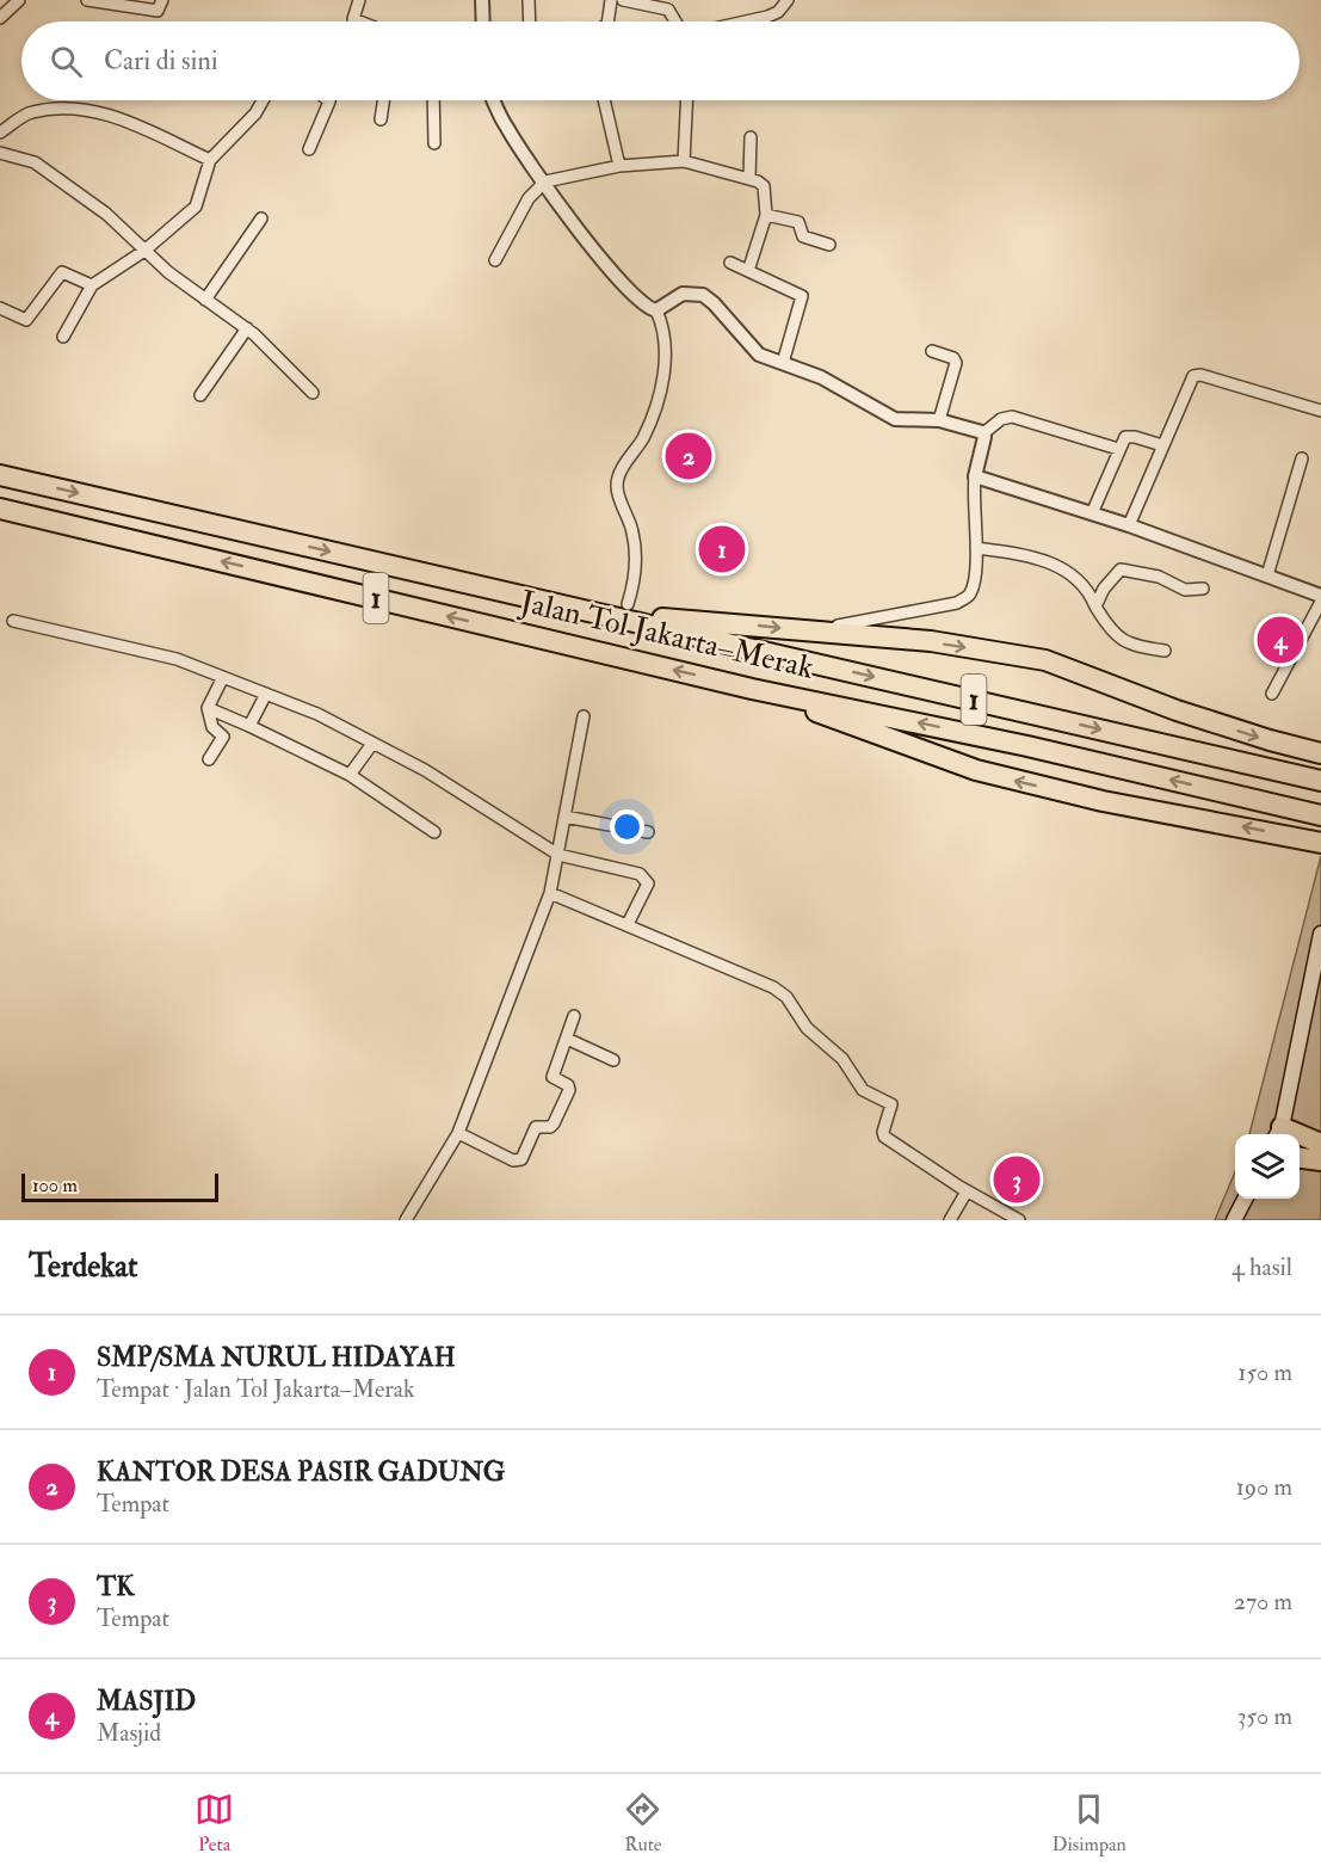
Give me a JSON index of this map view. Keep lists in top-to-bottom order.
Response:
{
  "streets": {
    "highway": ["1", "Jalan Tol Jakarta–Merak"]
  },
  "scale_bar": "100 m",
  "page": {
    "search": "Cari di sini",
    "pins": [
      "2",
      "1",
      "4",
      "3"
    ],
    "scale": "100 m",
    "heading": ["Terdekat", "4 hasil"],
    "list": [
      {
        "mark": "1",
        "name": "SMP/SMA NURUL HIDAYAH",
        "note": "Tempat · Jalan Tol Jakarta–Merak",
        "value": "150 m"
      },
      {
        "mark": "2",
        "name": "KANTOR DESA PASIR GADUNG",
        "note": "Tempat",
        "value": "190 m"
      },
      {
        "mark": "3",
        "name": "TK",
        "note": "Tempat",
        "value": "270 m"
      },
      {
        "mark": "4",
        "name": "MASJID",
        "note": "Masjid",
        "value": "350 m"
      }
    ],
    "nav": ["Peta", "Rute", "Disimpan"]
  }
}
